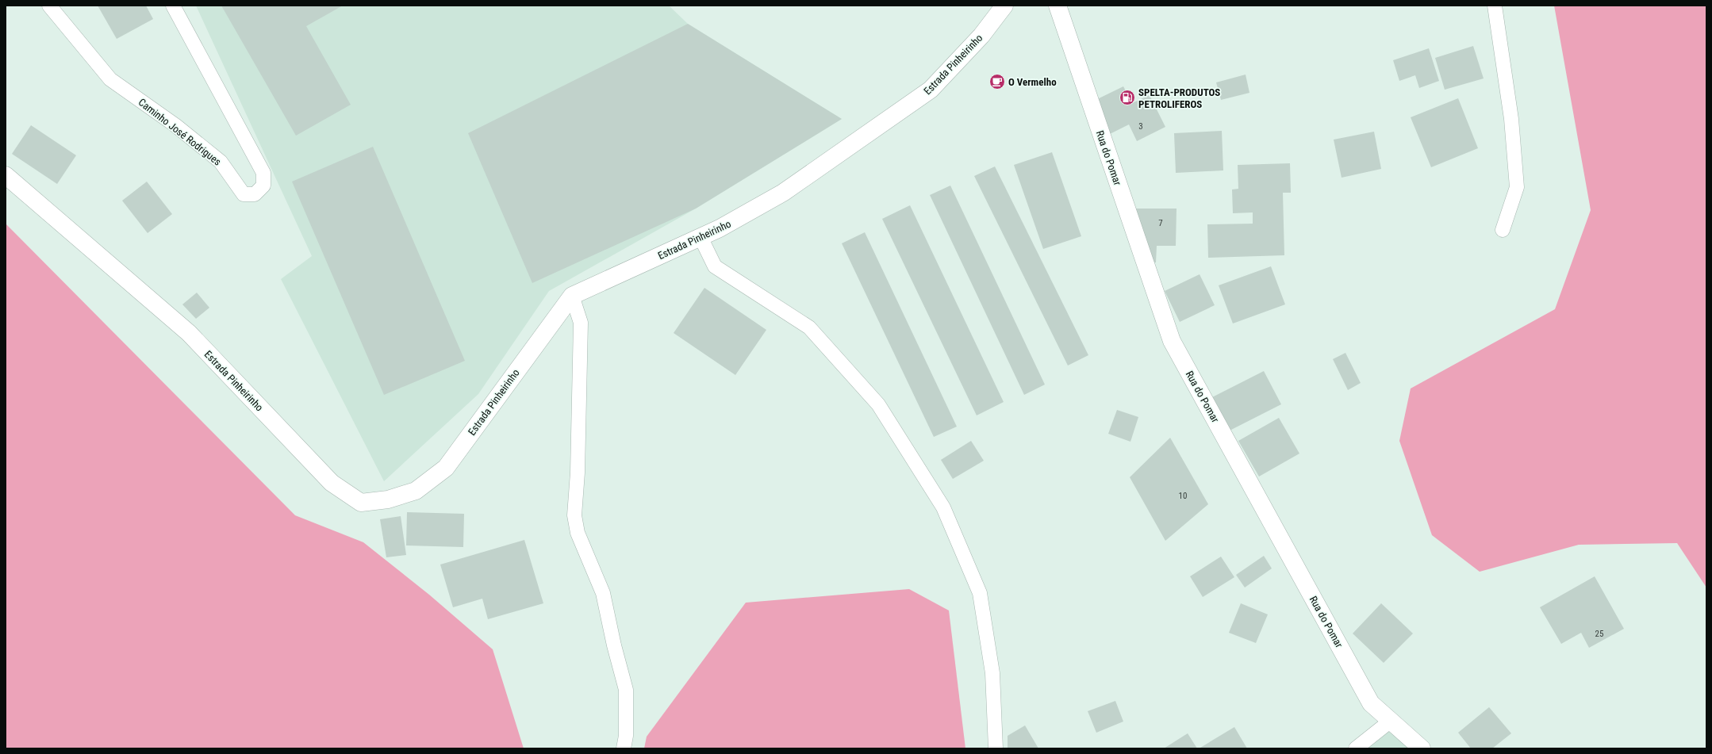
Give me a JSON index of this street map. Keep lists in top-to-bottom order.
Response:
{
  "streets": {
    "street": ["Estrada Pinheirinho", "Rua do Pomar"],
    "lane": ["Caminho José Rodrigues"]
  },
  "places": {
    "cafe": ["O Vermelho"],
    "fuel station": ["SPELTA-PRODUTOS PETROLIFEROS"]
  },
  "house_numbers": [
    "3",
    "7",
    "10",
    "25"
  ]
}
